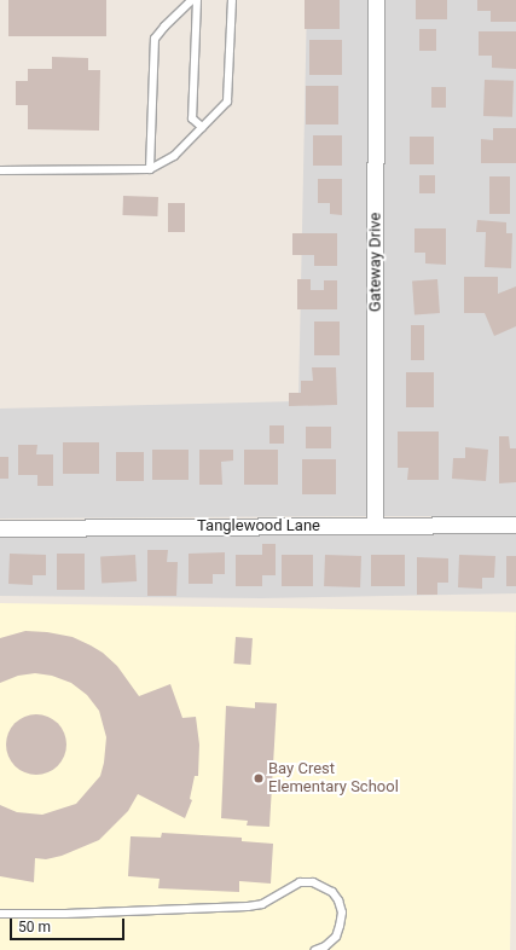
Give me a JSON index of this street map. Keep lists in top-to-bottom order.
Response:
{
  "streets": {
    "street": ["Gateway Drive", "Tanglewood Lane"]
  },
  "crossings": [
    ["Gateway Drive", "Tanglewood Lane"]
  ],
  "places": ["Bay Crest Elementary School"],
  "scale_bar": "50 m"
}
